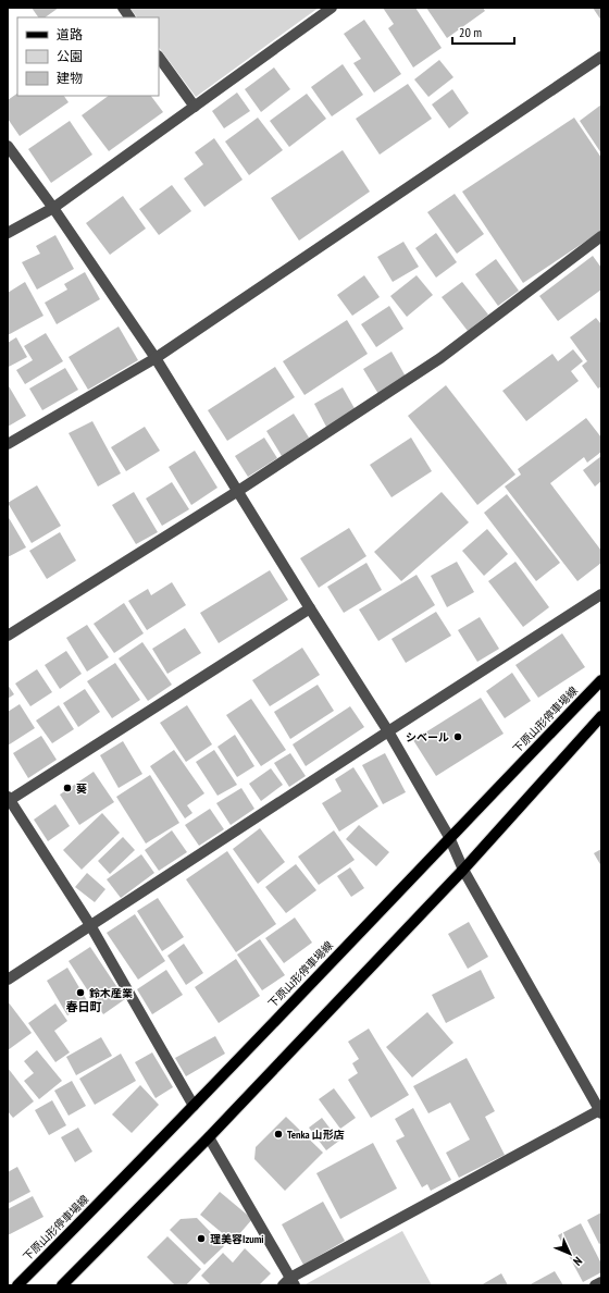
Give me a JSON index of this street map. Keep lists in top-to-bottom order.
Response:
{
  "streets": {
    "main road": ["下原山形停車場線"]
  },
  "districts": ["春日町"],
  "places": [
    "シベール",
    "葵",
    "鈴木産業",
    "Tenka 山形店",
    "理美容Izumi"
  ],
  "legend": ["道路", "公園", "建物"],
  "scale_bar": "20 m",
  "north": "bottom right"
}
